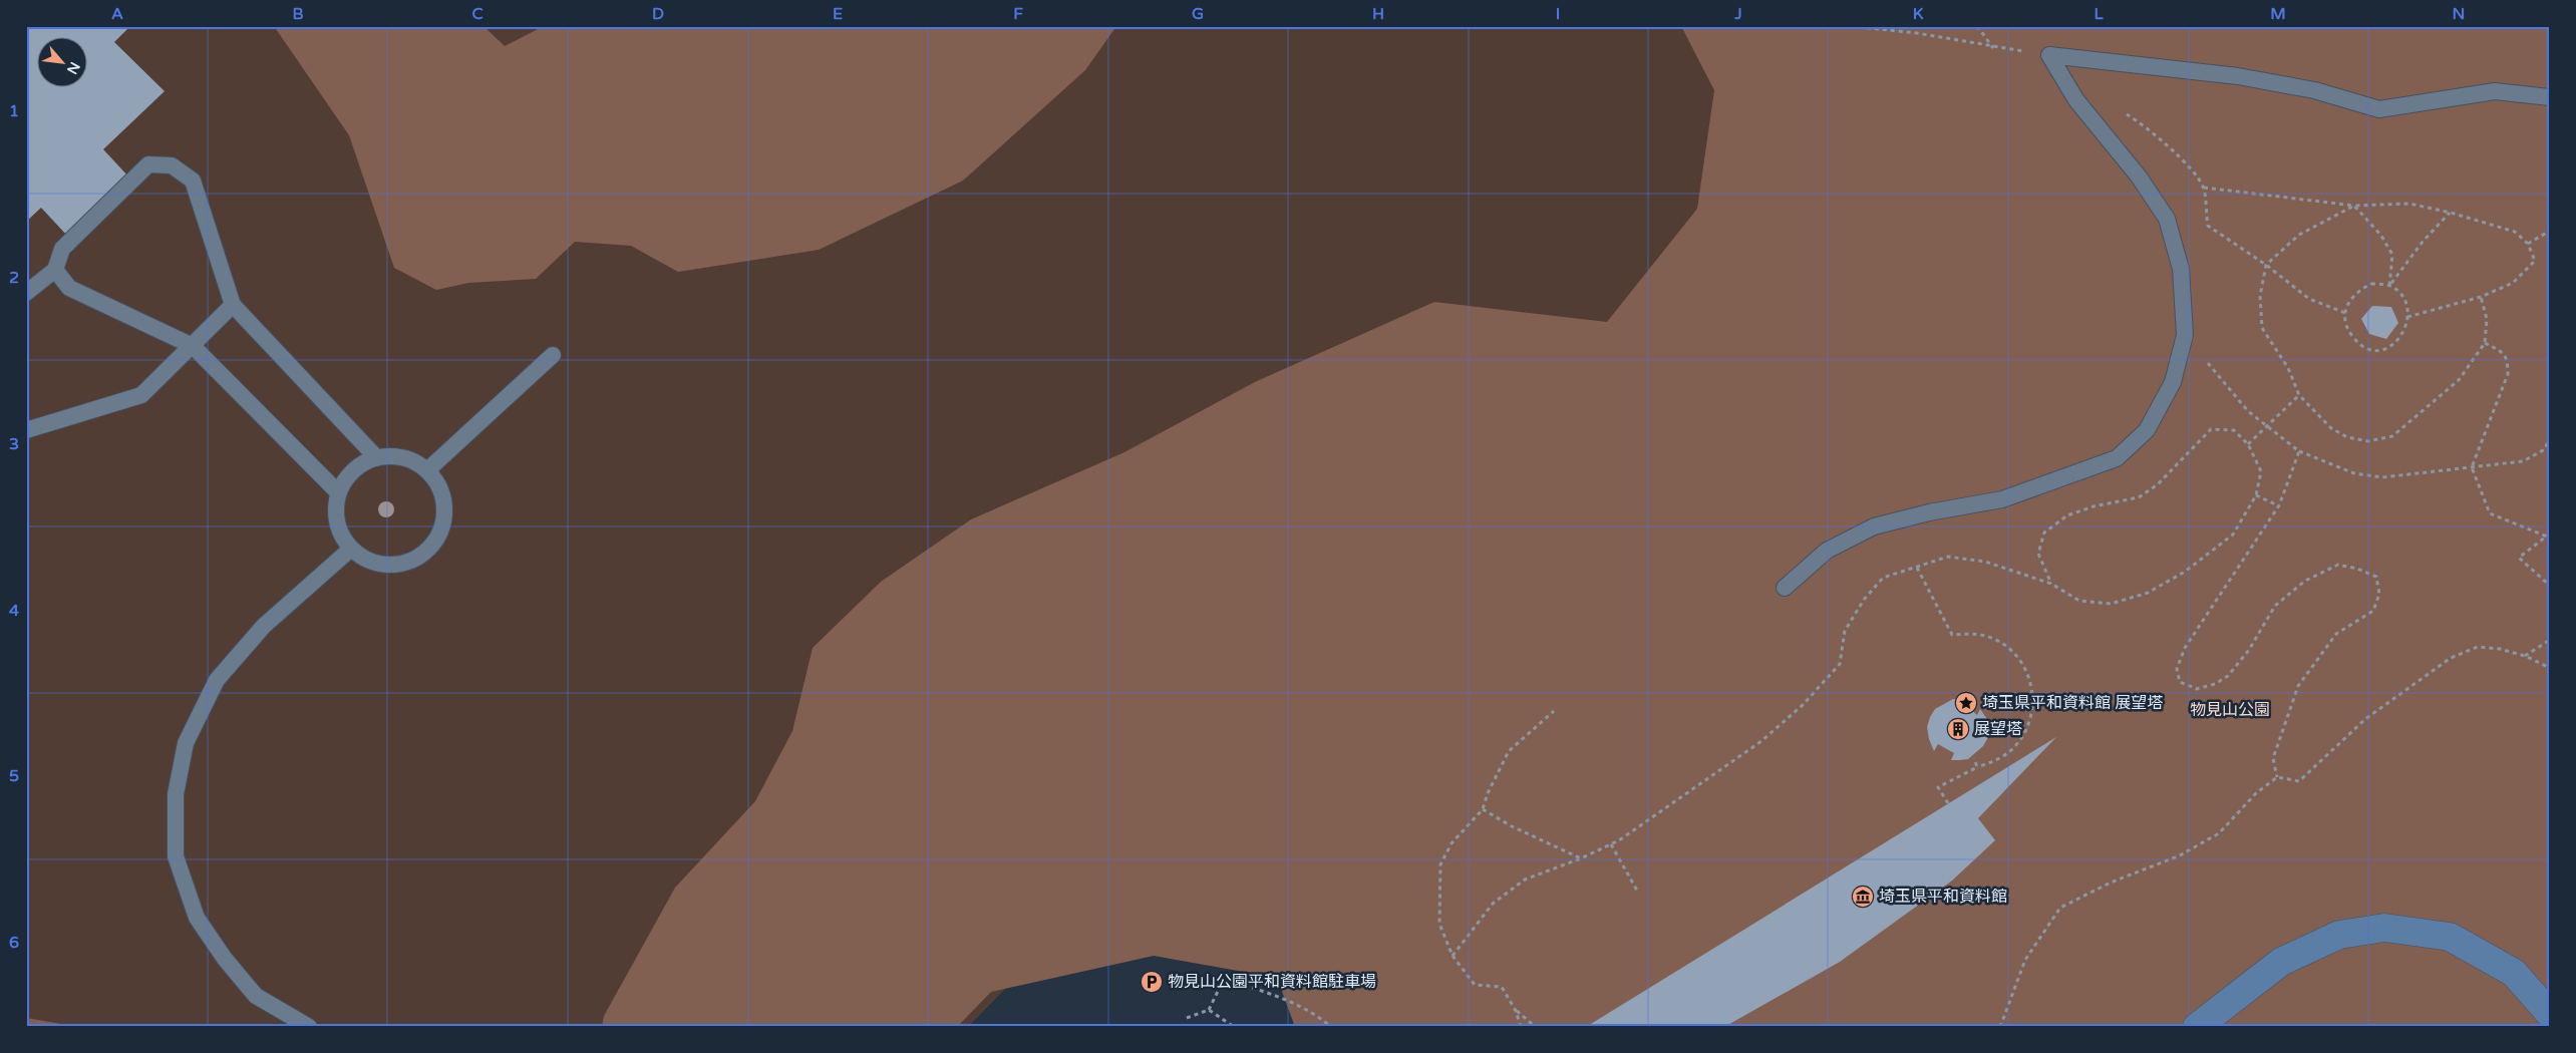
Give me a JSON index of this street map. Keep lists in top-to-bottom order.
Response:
{
  "parks": ["物見山公園"],
  "places": {
    "place": ["埼玉県平和資料館 展望塔"],
    "building": ["展望塔"],
    "museum": ["埼玉県平和資料館"],
    "parking": ["物見山公園平和資料館駐車場"]
  },
  "north": "bottom right",
  "grid": {
    "columns": [
      "A",
      "B",
      "C",
      "D",
      "E",
      "F",
      "G",
      "H",
      "I",
      "J",
      "K",
      "L",
      "M",
      "N"
    ],
    "rows": [
      "1",
      "2",
      "3",
      "4",
      "5",
      "6"
    ]
  }
}
